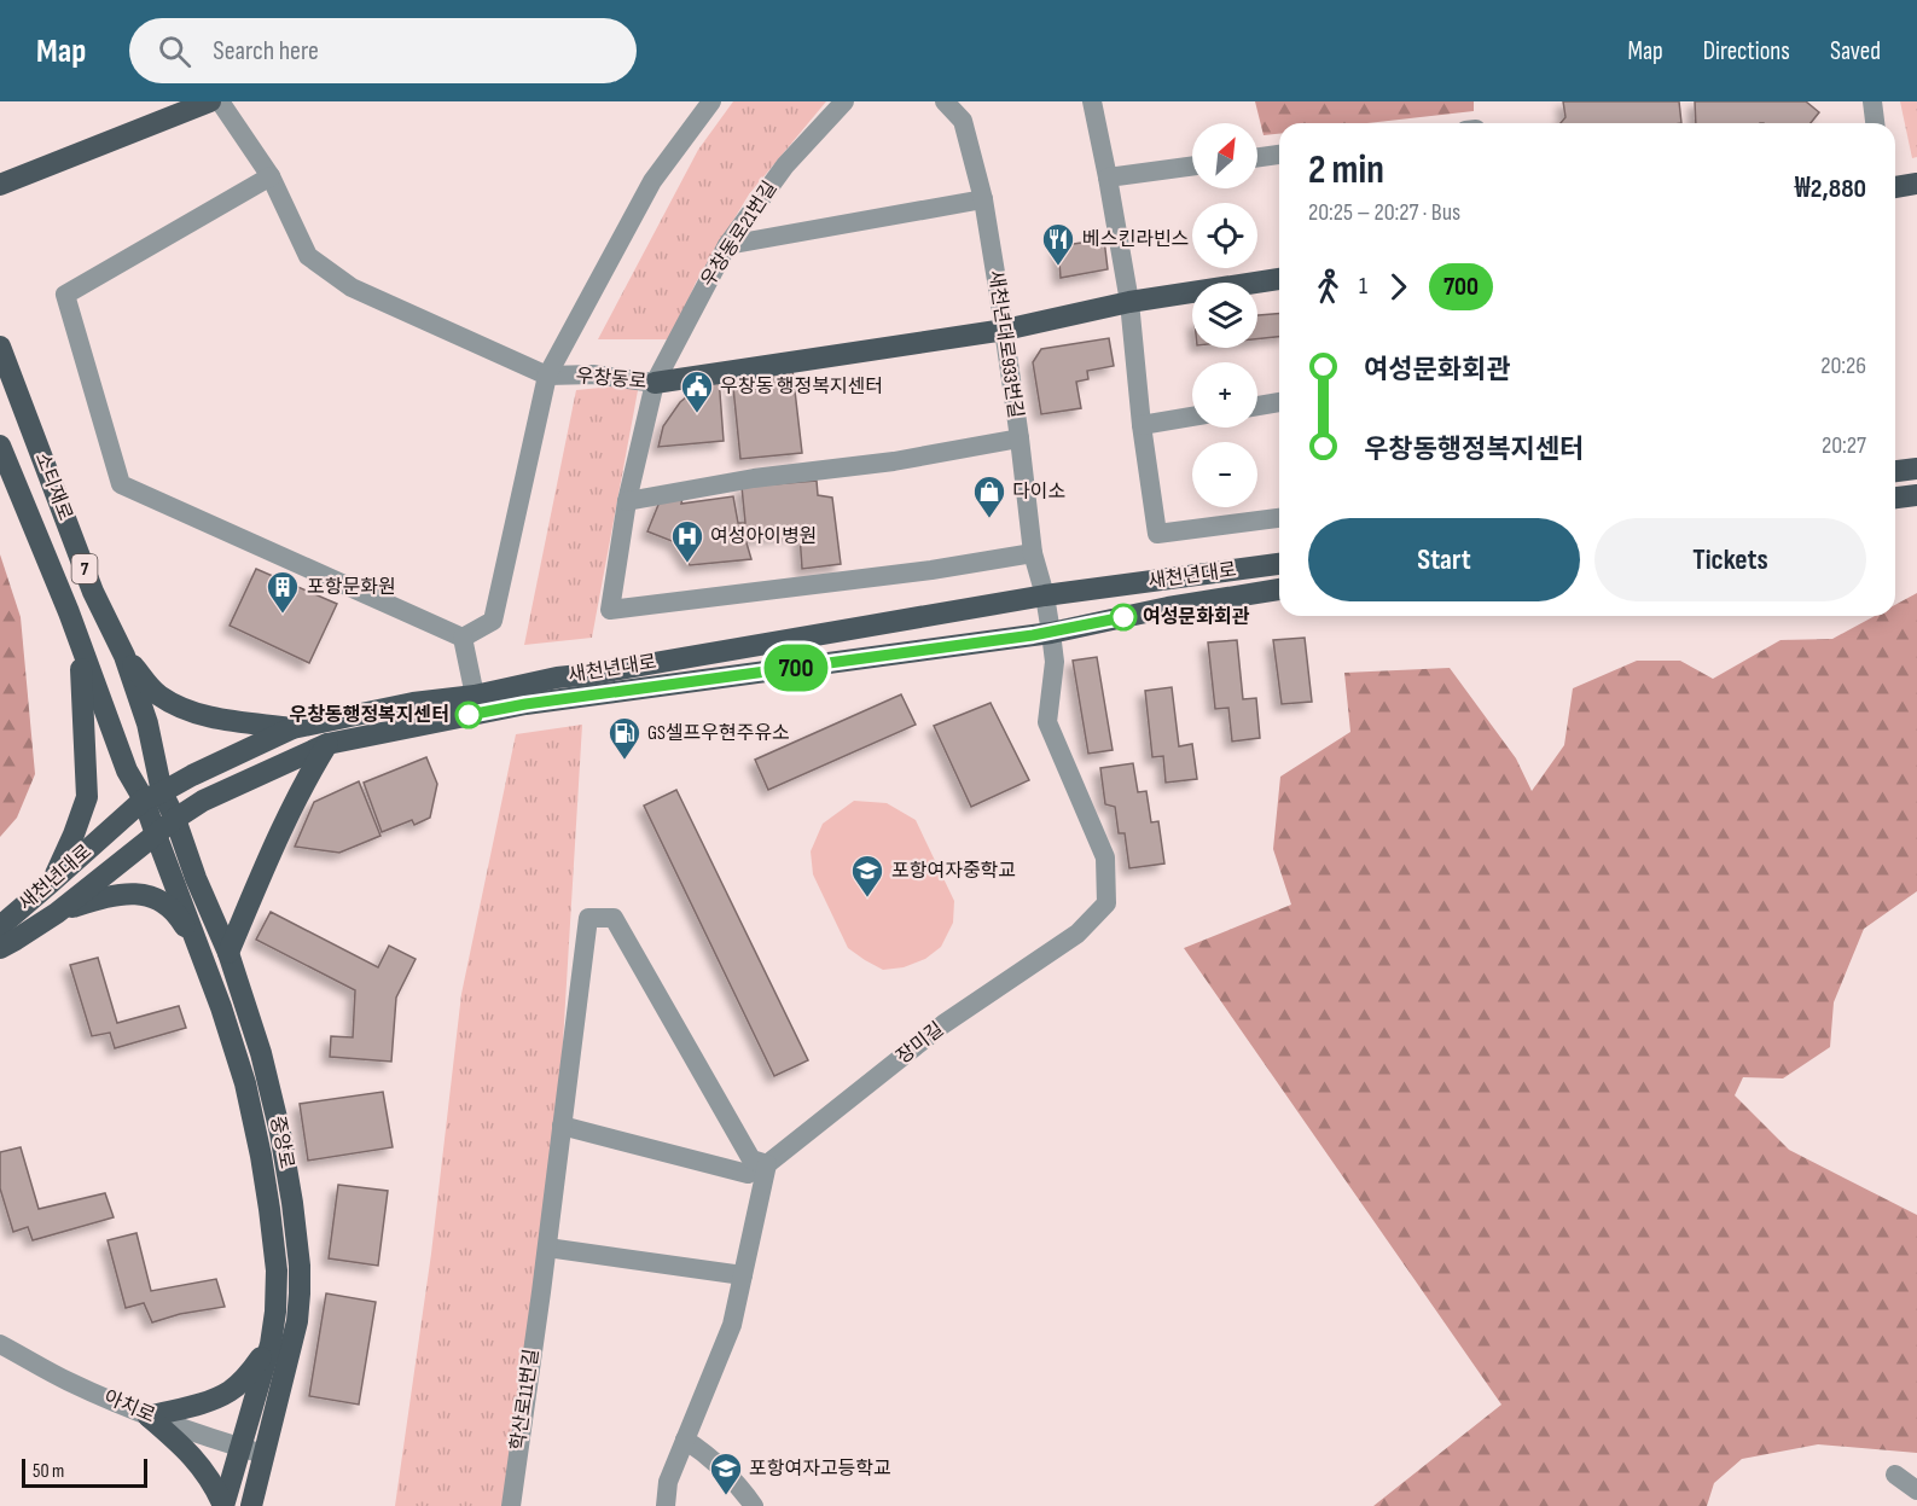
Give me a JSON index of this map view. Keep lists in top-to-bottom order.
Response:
{
  "streets": {
    "main road": [
      "우창동로",
      "소티재로",
      "7",
      "새천년대로",
      "중앙로"
    ],
    "street": [
      "우창동로21번길",
      "새천년대로933번길",
      "장미길",
      "학산로11번길",
      "아치로"
    ]
  },
  "crossings": [
    ["우창동로21번길", "새천년대로933번길"],
    ["우창동로21번길", "우창동로"],
    ["새천년대로933번길", "우창동로"],
    ["새천년대로933번길", "새천년대로"],
    ["새천년대로933번길", "장미길"],
    ["소티재로", "새천년대로"],
    ["소티재로", "중앙로"],
    ["새천년대로", "장미길"],
    ["새천년대로", "중앙로"],
    ["장미길", "학산로11번길"],
    ["중앙로", "아치로"]
  ],
  "places": {
    "restaurant": ["베스킨라빈스"],
    "public building": ["우창동 행정복지센터"],
    "shop": ["다이소"],
    "hospital": ["여성아이병원"],
    "building": ["포항문화원"],
    "other": ["여성문화회관", "우창동행정복지센터"],
    "fuel station": ["GS셀프우현주유소"],
    "school or university": ["포항여자중학교", "포항여자고등학교"]
  },
  "lines": ["bus line 700"],
  "scale_bar": "50 m",
  "north": "top right",
  "page": {
    "header": "Map",
    "search": "Search here",
    "nav": ["Map", "Directions", "Saved"],
    "on_map": "700",
    "map_buttons": ["+", "−"],
    "heading": ["2 min", "20:25 – 20:27 · Bus", "₩2,880"],
    "legs": ["1", "700"],
    "list": [
      {
        "name": "여성문화회관",
        "value": "20:26"
      },
      {
        "name": "우창동행정복지센터",
        "value": "20:27"
      }
    ],
    "buttons": ["Start", "Tickets"],
    "scale": "50 m"
  }
}
